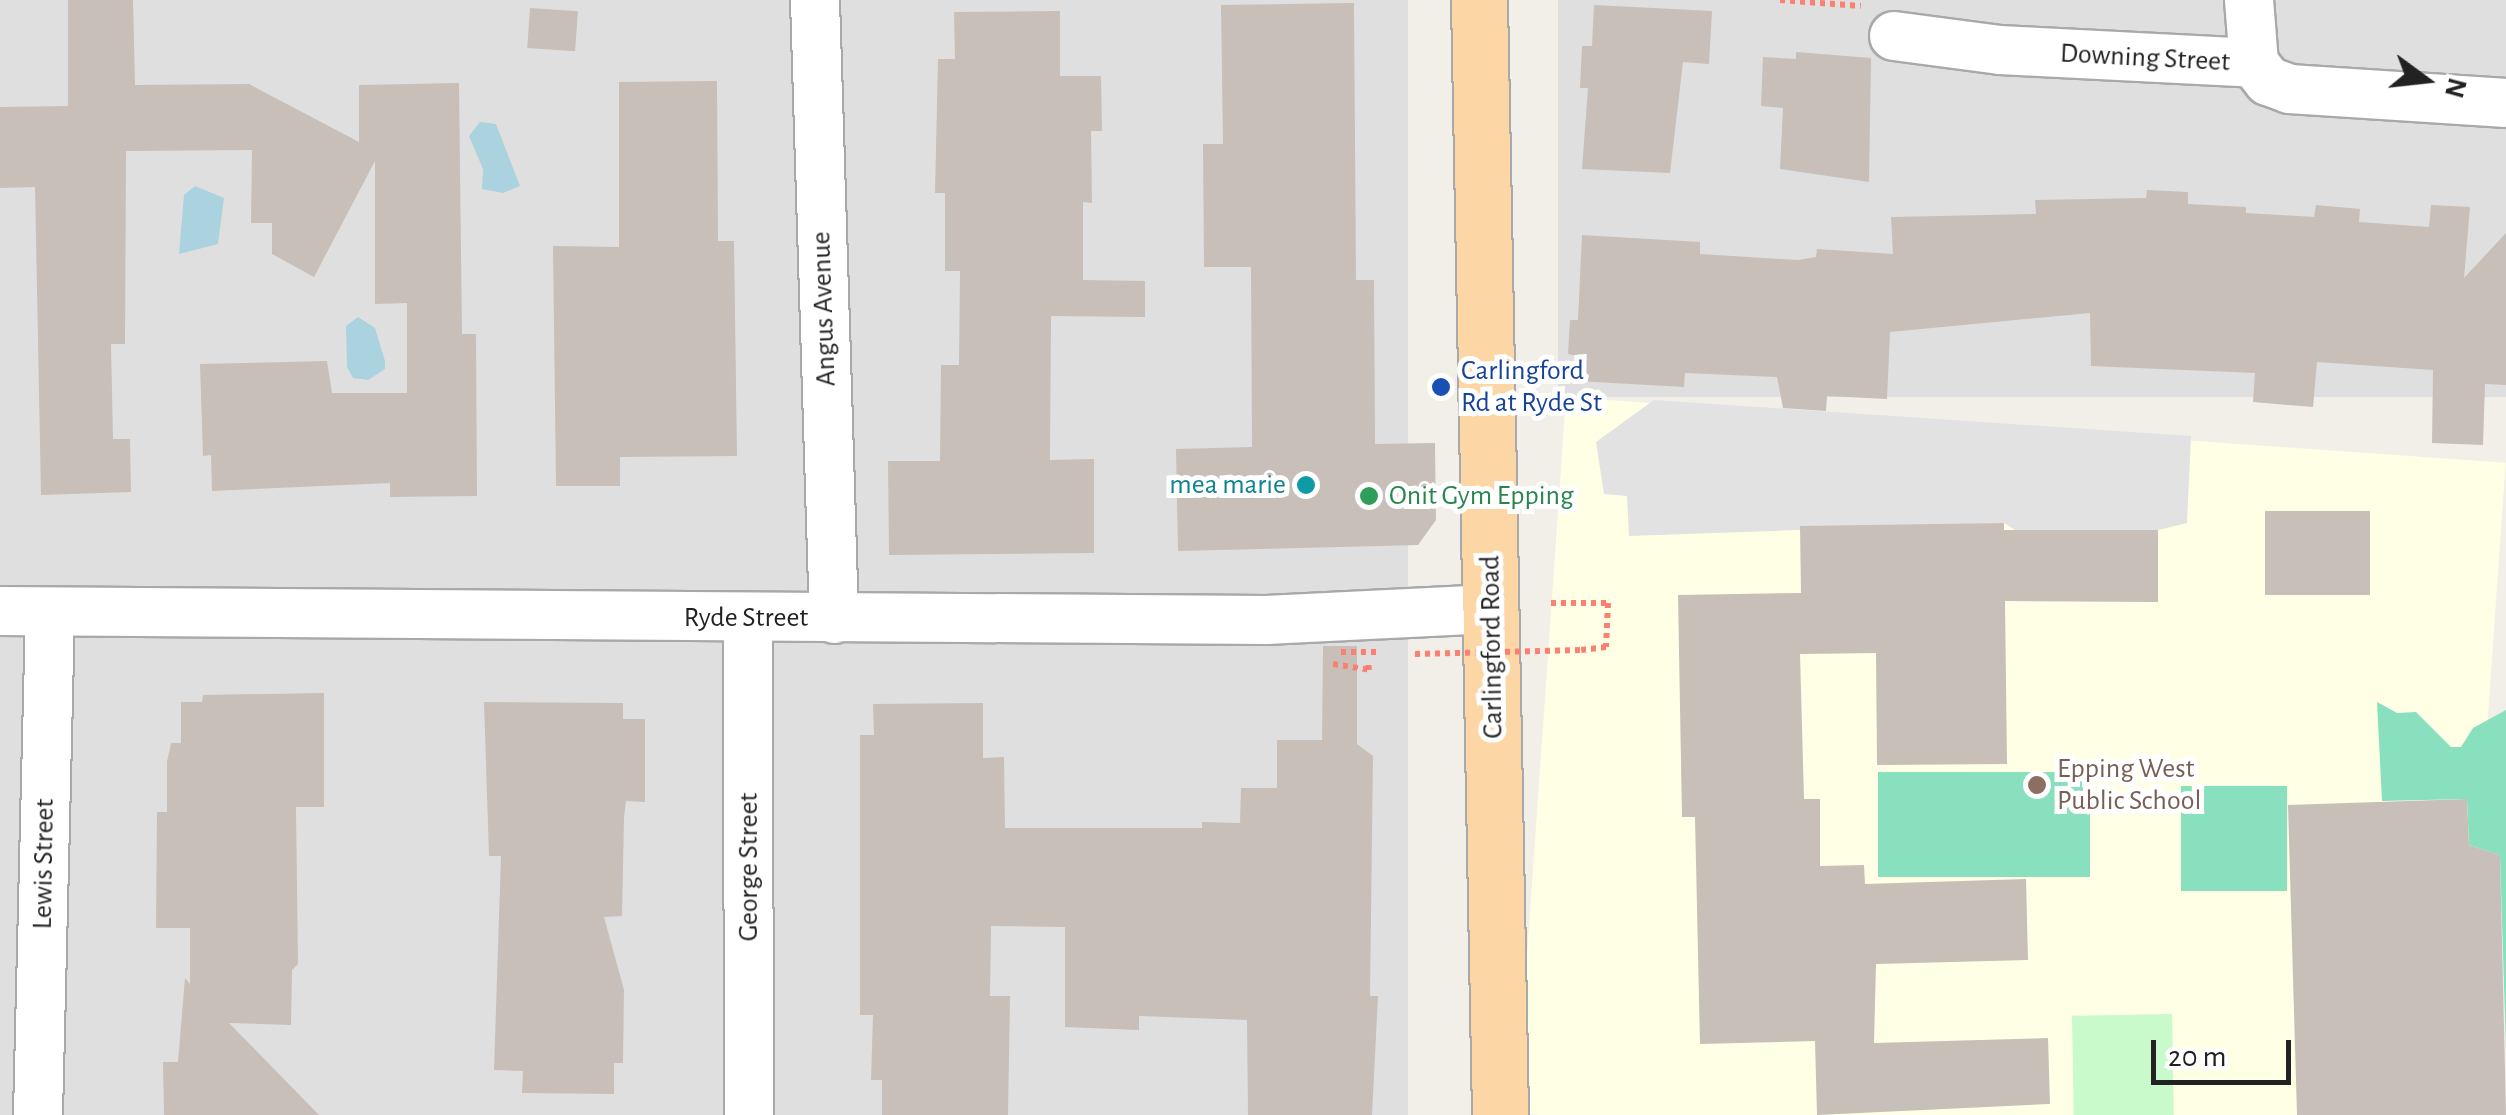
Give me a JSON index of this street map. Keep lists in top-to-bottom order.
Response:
{
  "streets": {
    "main road": ["Carlingford Road"],
    "street": [
      "Downing Street",
      "Angus Avenue",
      "Ryde Street",
      "Lewis Street",
      "George Street"
    ]
  },
  "crossings": [
    ["Angus Avenue", "Ryde Street"],
    ["Ryde Street", "Carlingford Road"],
    ["Ryde Street", "Lewis Street"],
    ["Ryde Street", "George Street"]
  ],
  "places": [
    "Carlingford Rd at Ryde St",
    "mea marie",
    "Onit Gym Epping",
    "Epping West Public School"
  ],
  "scale_bar": "20 m",
  "north": "right"
}
